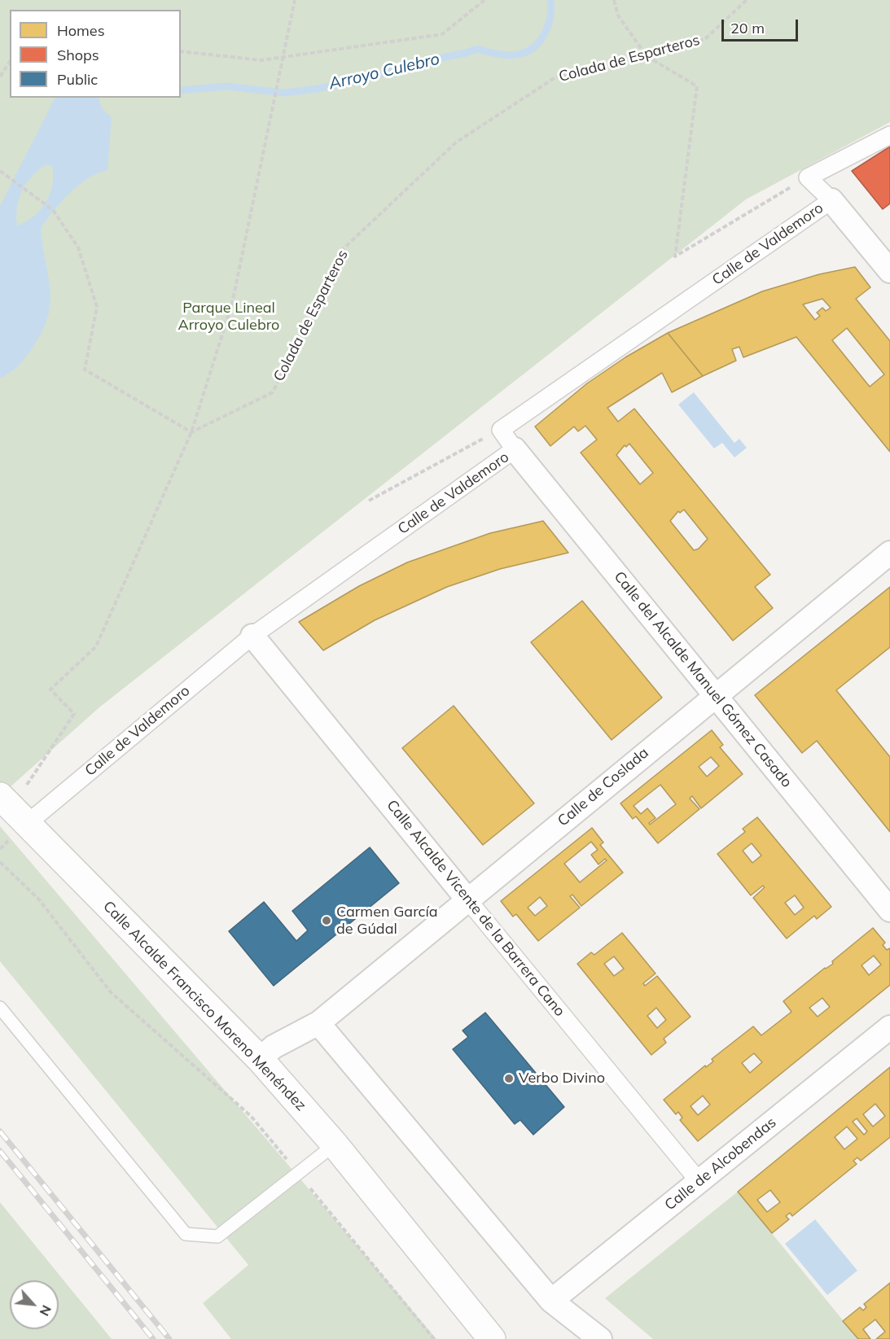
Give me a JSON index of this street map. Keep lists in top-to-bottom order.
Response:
{
  "streets": {
    "street": [
      "Calle de Valdemoro",
      "Calle del Alcalde Manuel Gómez Casado",
      "Calle de Coslada",
      "Calle Alcalde Vicente de la Barrera Cano",
      "Calle Alcalde Francisco Moreno Menéndez",
      "Calle de Alcobendas"
    ],
    "path": ["Colada de Esparteros"]
  },
  "crossings": [
    ["Calle de Valdemoro", "Calle del Alcalde Manuel Gómez Casado"],
    ["Calle de Valdemoro", "Calle Alcalde Vicente de la Barrera Cano"],
    ["Calle de Valdemoro", "Calle Alcalde Francisco Moreno Menéndez"],
    ["Calle del Alcalde Manuel Gómez Casado", "Calle de Coslada"],
    ["Calle de Coslada", "Calle Alcalde Vicente de la Barrera Cano"],
    ["Calle de Coslada", "Calle Alcalde Francisco Moreno Menéndez"],
    ["Calle Alcalde Vicente de la Barrera Cano", "Calle de Alcobendas"]
  ],
  "water": ["Arroyo Culebro"],
  "parks": ["Parque Lineal Arroyo Culebro"],
  "places": ["Carmen García de Gúdal", "Verbo Divino"],
  "legend": ["Homes", "Shops", "Public"],
  "scale_bar": "20 m",
  "north": "bottom right"
}
